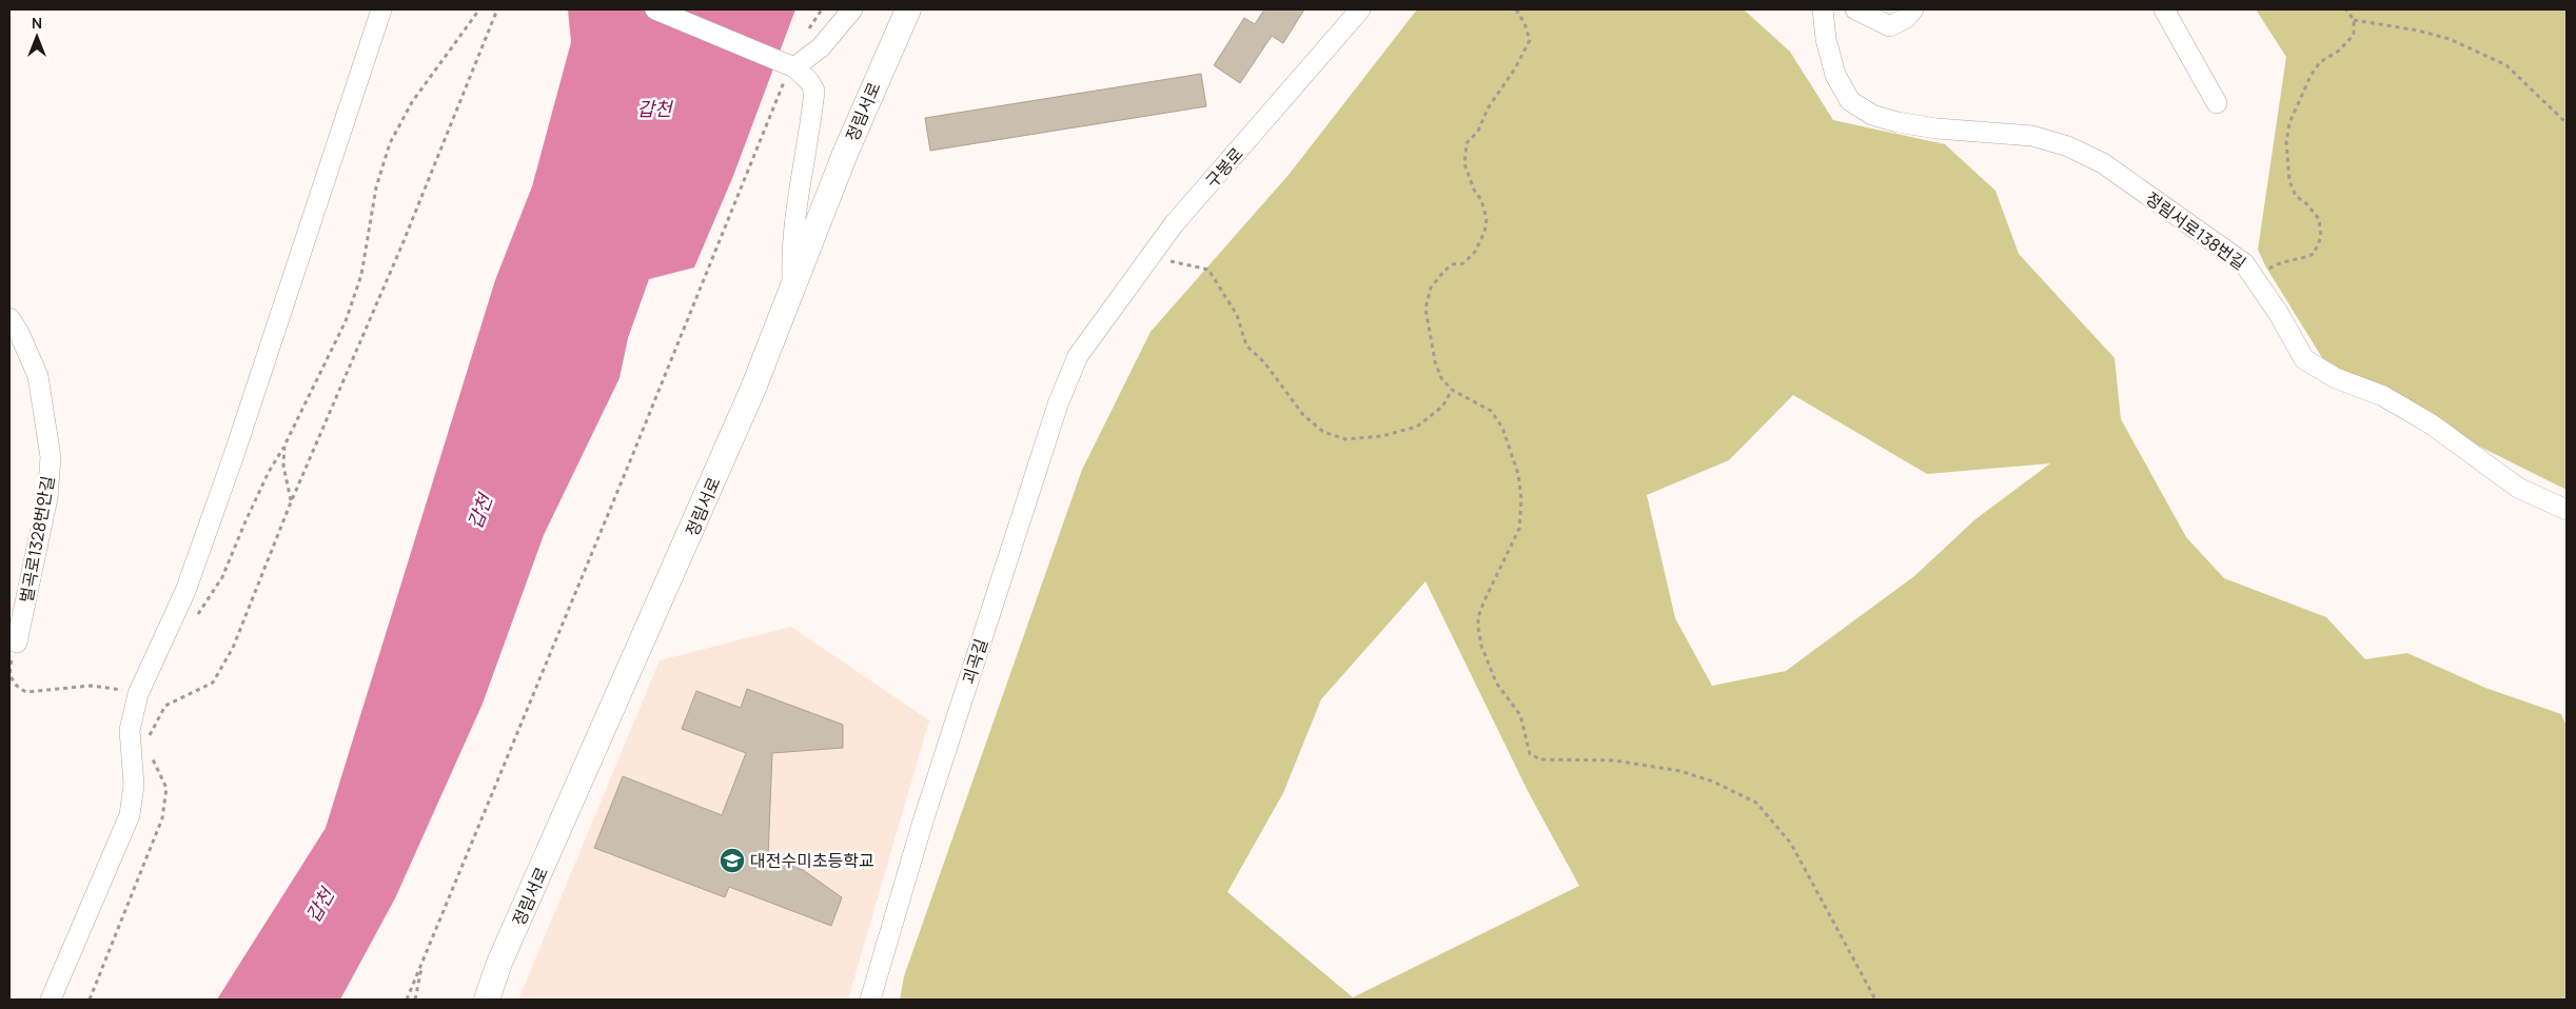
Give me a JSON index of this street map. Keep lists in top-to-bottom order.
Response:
{
  "streets": {
    "main road": ["정림서로"],
    "street": [
      "구봉로",
      "정림서로138번길",
      "벌곡로1328번안길",
      "괴곡길"
    ]
  },
  "crossings": [
    ["구봉로", "괴곡길"]
  ],
  "water": ["갑천"],
  "places": {
    "school or university": ["대전수미초등학교"]
  },
  "north": "top"
}
